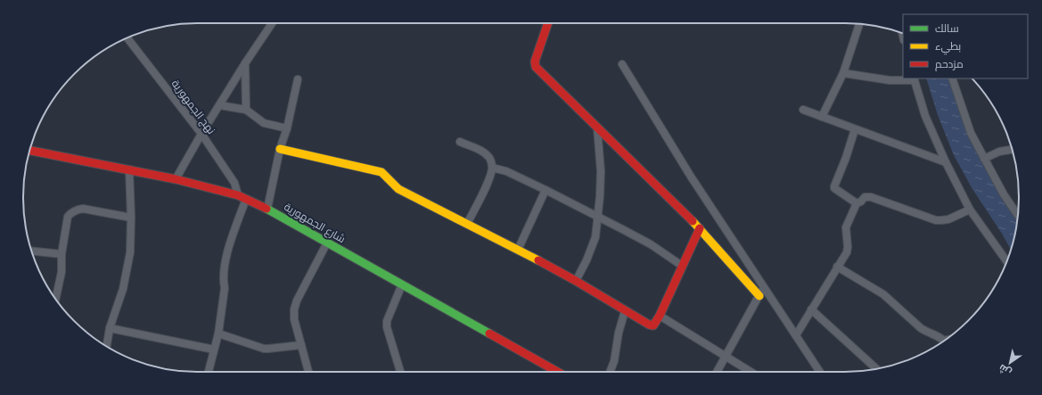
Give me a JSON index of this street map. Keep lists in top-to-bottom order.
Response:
{
  "streets": {
    "street": ["نهج الجمهورية", "شارع الجمهورية"]
  },
  "crossings": [
    ["نهج الجمهورية", "شارع الجمهورية"]
  ],
  "legend": ["سالك", "بطيء", "مزدحم"],
  "north": "bottom left"
}
